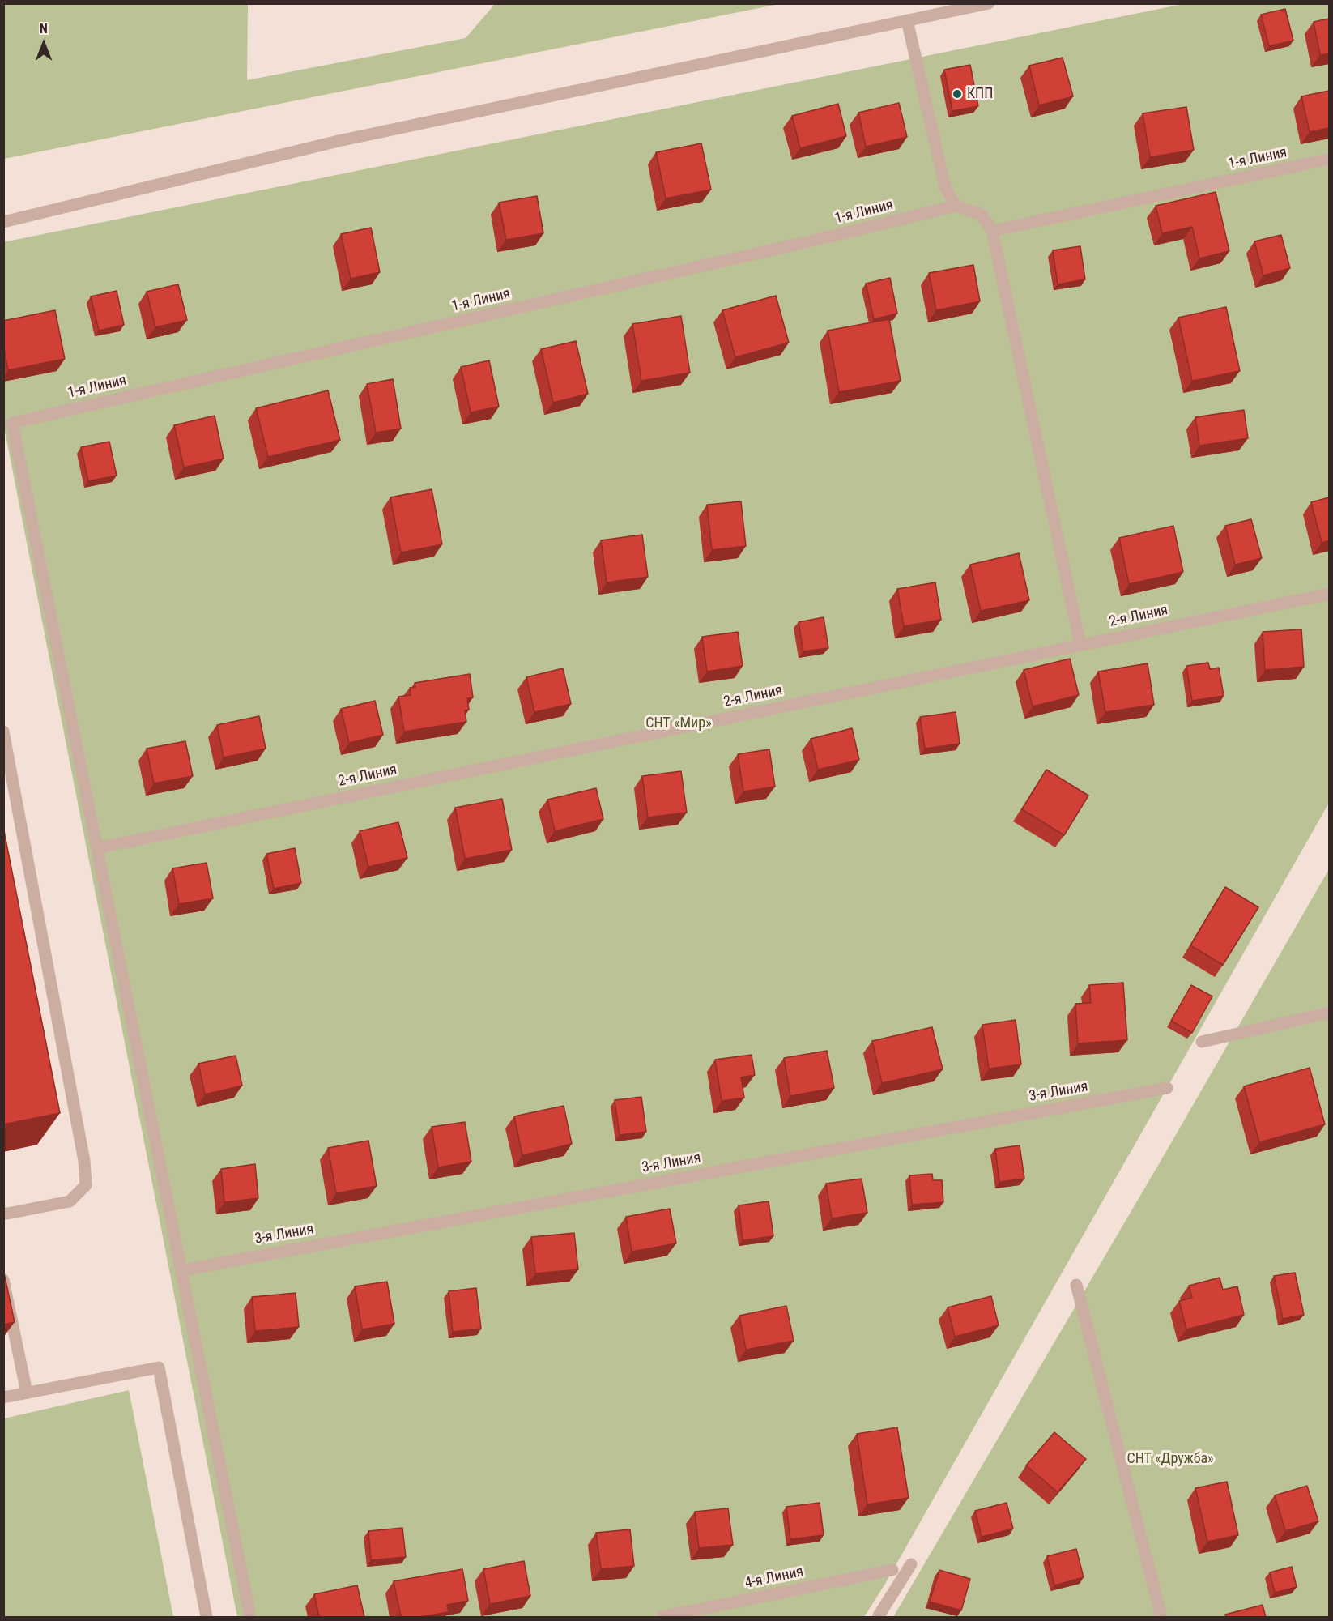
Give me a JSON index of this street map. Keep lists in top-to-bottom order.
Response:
{
  "streets": {
    "street": [
      "1-я Линия",
      "2-я Линия",
      "3-я Линия",
      "4-я Линия"
    ]
  },
  "crossings": [
    ["1-я Линия", "2-я Линия"]
  ],
  "parks": ["СНТ «Мир»", "СНТ «Дружба»"],
  "places": ["КПП"],
  "north": "top"
}
